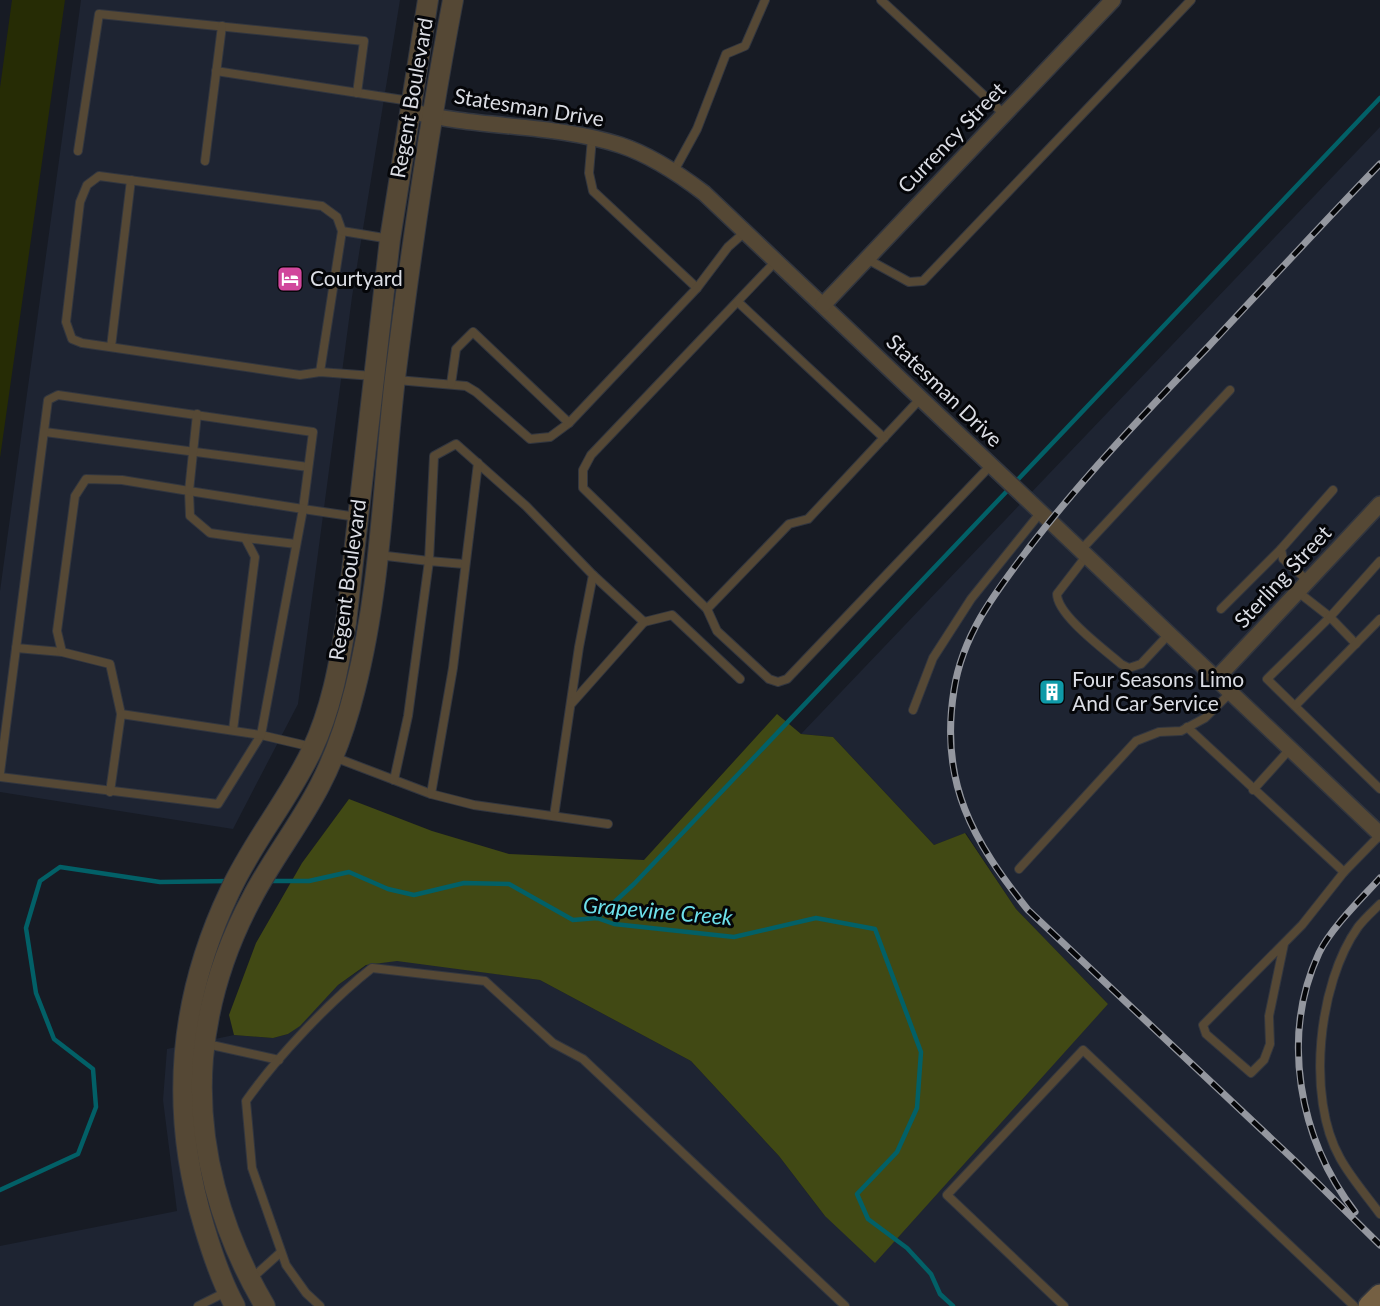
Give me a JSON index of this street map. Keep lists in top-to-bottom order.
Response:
{
  "streets": {
    "street": [
      "Regent Boulevard",
      "Statesman Drive",
      "Currency Street",
      "Sterling Street"
    ]
  },
  "crossings": [
    ["Regent Boulevard", "Statesman Drive"],
    ["Statesman Drive", "Currency Street"],
    ["Statesman Drive", "Sterling Street"]
  ],
  "water": ["Grapevine Creek"],
  "places": {
    "hotel": ["Courtyard"],
    "building": ["Four Seasons Limo And Car Service"]
  }
}
